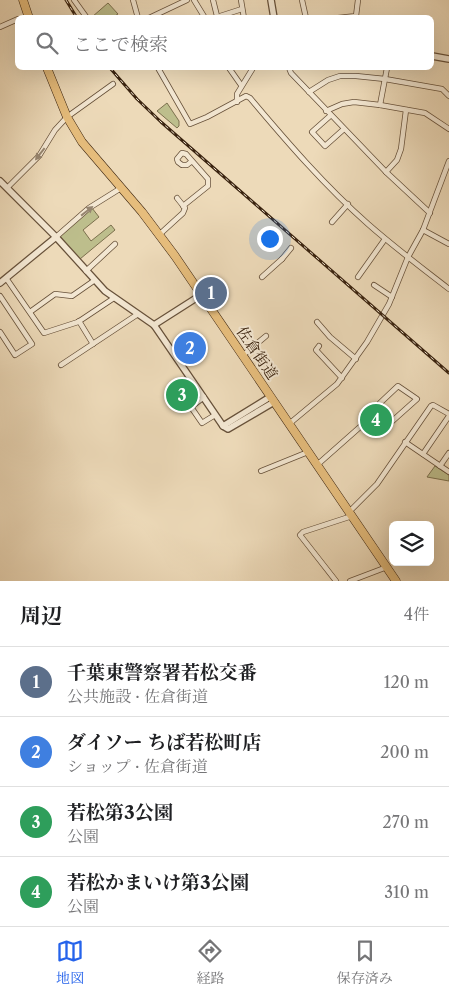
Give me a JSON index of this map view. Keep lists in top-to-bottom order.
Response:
{
  "streets": {
    "main road": ["佐倉街道"]
  },
  "page": {
    "search": "ここで検索",
    "pins": [
      "1",
      "2",
      "3",
      "4"
    ],
    "heading": ["周辺", "4件"],
    "list": [
      {
        "mark": "1",
        "name": "千葉東警察署若松交番",
        "note": "公共施設 · 佐倉街道",
        "value": "120 m"
      },
      {
        "mark": "2",
        "name": "ダイソー ちば若松町店",
        "note": "ショップ · 佐倉街道",
        "value": "200 m"
      },
      {
        "mark": "3",
        "name": "若松第3公園",
        "note": "公園",
        "value": "270 m"
      },
      {
        "mark": "4",
        "name": "若松かまいけ第3公園",
        "note": "公園",
        "value": "310 m"
      }
    ],
    "nav": ["地図", "経路", "保存済み"]
  }
}
